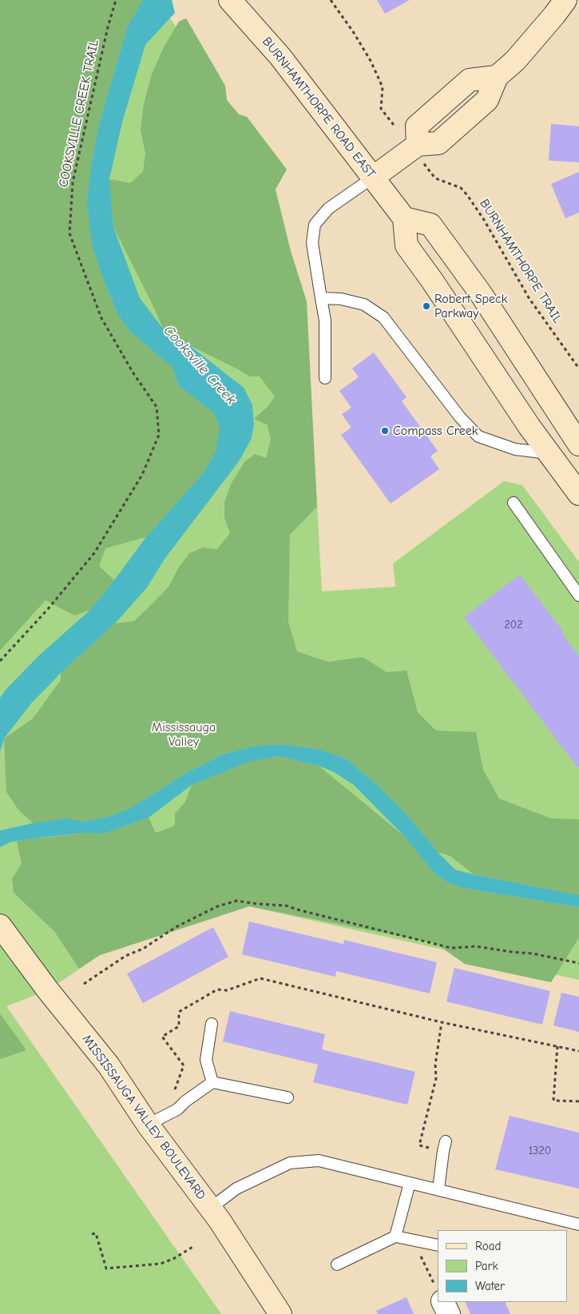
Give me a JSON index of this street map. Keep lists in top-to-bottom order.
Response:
{
  "streets": {
    "main road": ["BURNHAMTHORPE ROAD EAST", "MISSISSAUGA VALLEY BOULEVARD"],
    "path": ["COOKSVILLE CREEK TRAIL", "BURNHAMTHORPE TRAIL"]
  },
  "water": ["Cooksville Creek"],
  "parks": ["Mississauga Valley"],
  "places": ["Robert Speck Parkway", "Compass Creek"],
  "house_numbers": ["202", "1320"],
  "legend": ["Road", "Park", "Water"]
}
